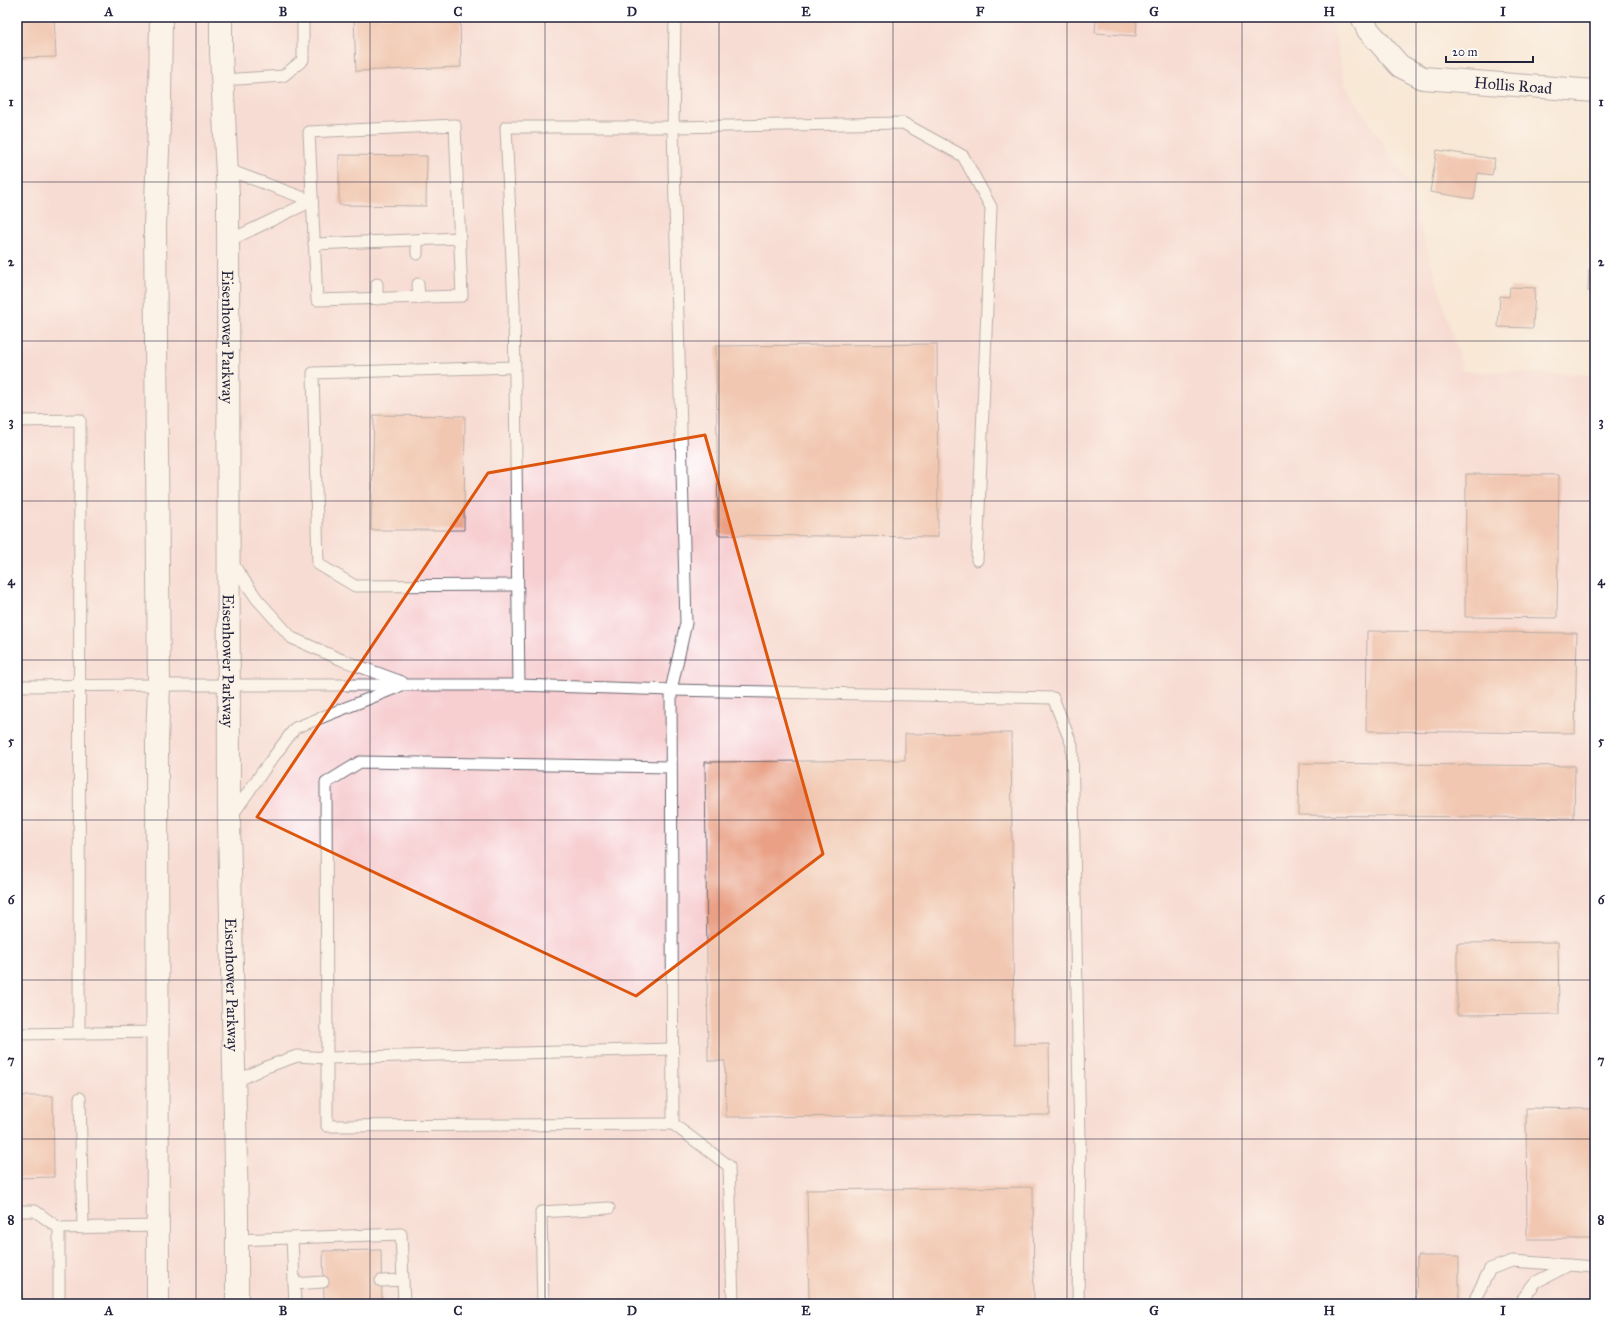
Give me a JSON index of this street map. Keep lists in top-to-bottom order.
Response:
{
  "streets": {
    "main road": ["Hollis Road", "Eisenhower Parkway"]
  },
  "scale_bar": "20 m",
  "grid": {
    "columns": [
      "A",
      "B",
      "C",
      "D",
      "E",
      "F",
      "G",
      "H",
      "I"
    ],
    "rows": [
      "1",
      "2",
      "3",
      "4",
      "5",
      "6",
      "7",
      "8"
    ]
  }
}
